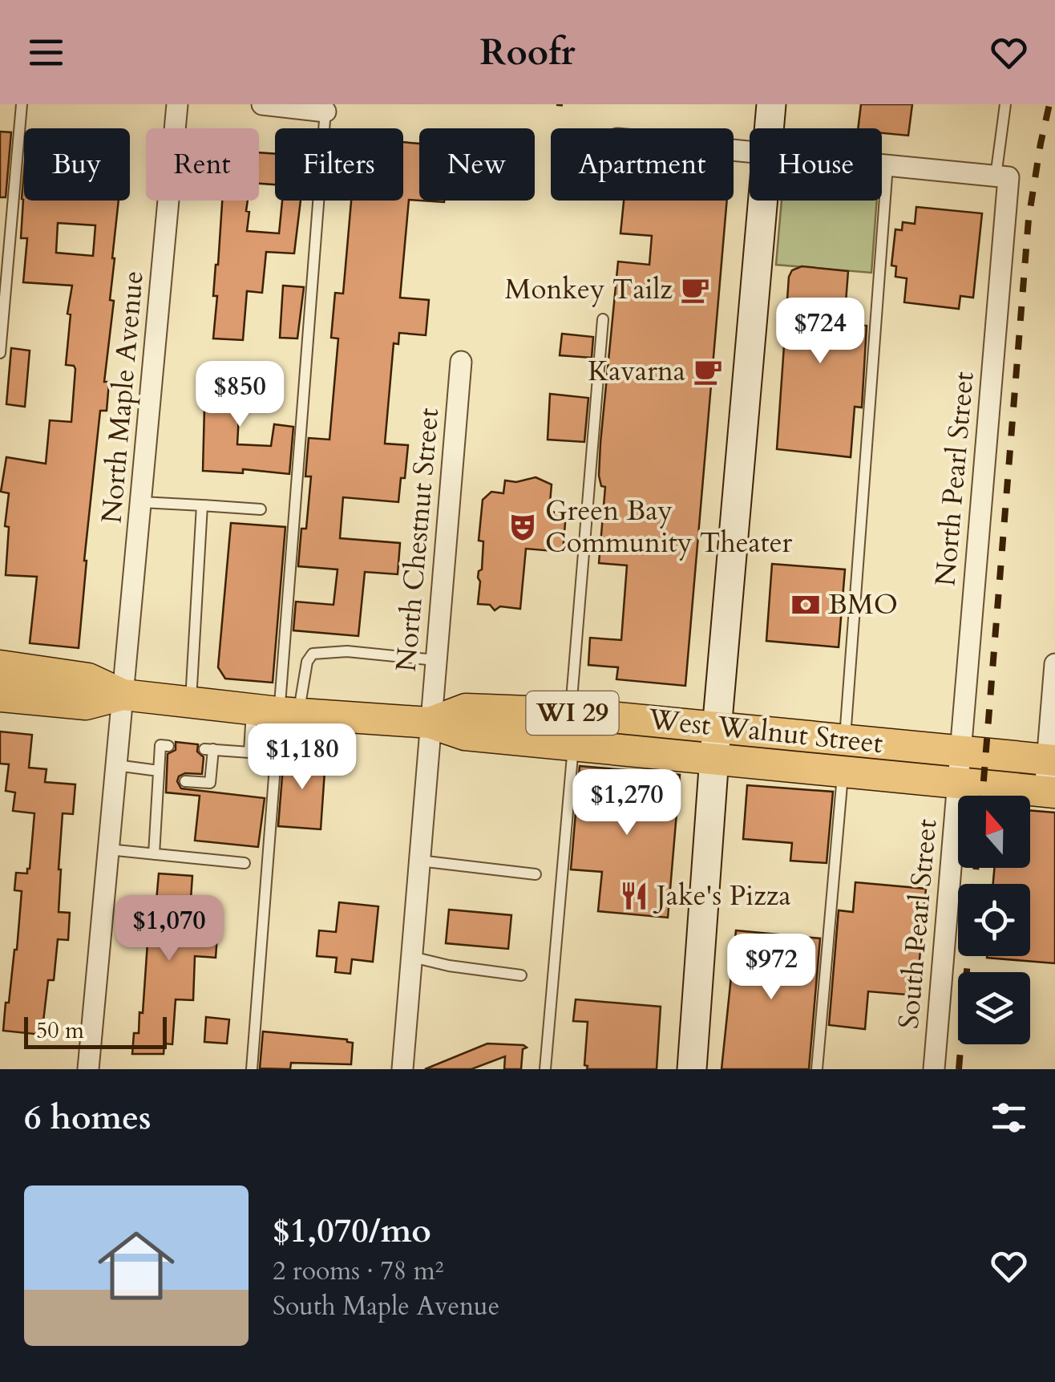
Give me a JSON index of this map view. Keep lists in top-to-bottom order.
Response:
{
  "streets": {
    "main road": ["WI 29", "West Walnut Street"],
    "street": [
      "North Maple Avenue",
      "North Pearl Street",
      "North Chestnut Street",
      "South Pearl Street"
    ]
  },
  "crossings": [
    ["North Maple Avenue", "West Walnut Street"],
    ["North Pearl Street", "West Walnut Street"],
    ["North Pearl Street", "South Pearl Street"],
    ["North Chestnut Street", "West Walnut Street"],
    ["West Walnut Street", "South Pearl Street"]
  ],
  "places": {
    "cafe": ["Monkey Tailz", "Kavarna"],
    "theatre": ["Green Bay Community Theater"],
    "bank": ["BMO"],
    "restaurant": ["Jake's Pizza"]
  },
  "scale_bar": "50 m",
  "north": "top",
  "page": {
    "header": "Roofr",
    "chip": [
      "Buy",
      "Rent",
      "Filters",
      "New",
      "Apartment",
      "House"
    ],
    "price": [
      "$724",
      "$850",
      "$1,180",
      "$1,270",
      "$1,070",
      "$972"
    ],
    "scale": "50 m",
    "heading": "6 homes",
    "list": [
      {
        "name": "$1,070/mo",
        "note": "2 rooms · 78 m² · South Maple Avenue"
      }
    ]
  }
}
